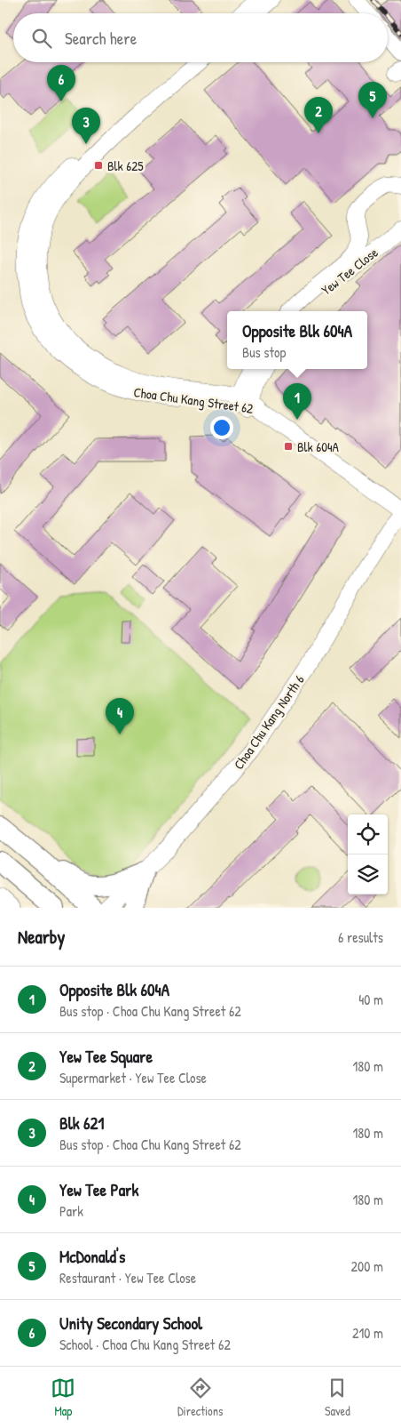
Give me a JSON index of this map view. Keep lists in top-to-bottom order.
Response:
{
  "streets": {
    "street": ["Yew Tee Close", "Choa Chu Kang Street 62", "Choa Chu Kang North 6"]
  },
  "crossings": [
    ["Choa Chu Kang Street 62", "Choa Chu Kang North 6"]
  ],
  "places": {
    "transit": ["Blk 625", "Blk 604A"]
  },
  "page": {
    "search": "Search here",
    "pins": [
      "6",
      "5",
      "2",
      "3",
      "1",
      "4"
    ],
    "popup": ["Opposite Blk 604A", "Bus stop"],
    "heading": ["Nearby", "6 results"],
    "list": [
      {
        "mark": "1",
        "name": "Opposite Blk 604A",
        "note": "Bus stop · Choa Chu Kang Street 62",
        "value": "40 m"
      },
      {
        "mark": "2",
        "name": "Yew Tee Square",
        "note": "Supermarket · Yew Tee Close",
        "value": "180 m"
      },
      {
        "mark": "3",
        "name": "Blk 621",
        "note": "Bus stop · Choa Chu Kang Street 62",
        "value": "180 m"
      },
      {
        "mark": "4",
        "name": "Yew Tee Park",
        "note": "Park",
        "value": "180 m"
      },
      {
        "mark": "5",
        "name": "McDonald's",
        "note": "Restaurant · Yew Tee Close",
        "value": "200 m"
      },
      {
        "mark": "6",
        "name": "Unity Secondary School",
        "note": "School · Choa Chu Kang Street 62",
        "value": "210 m"
      }
    ],
    "nav": ["Map", "Directions", "Saved"]
  }
}
